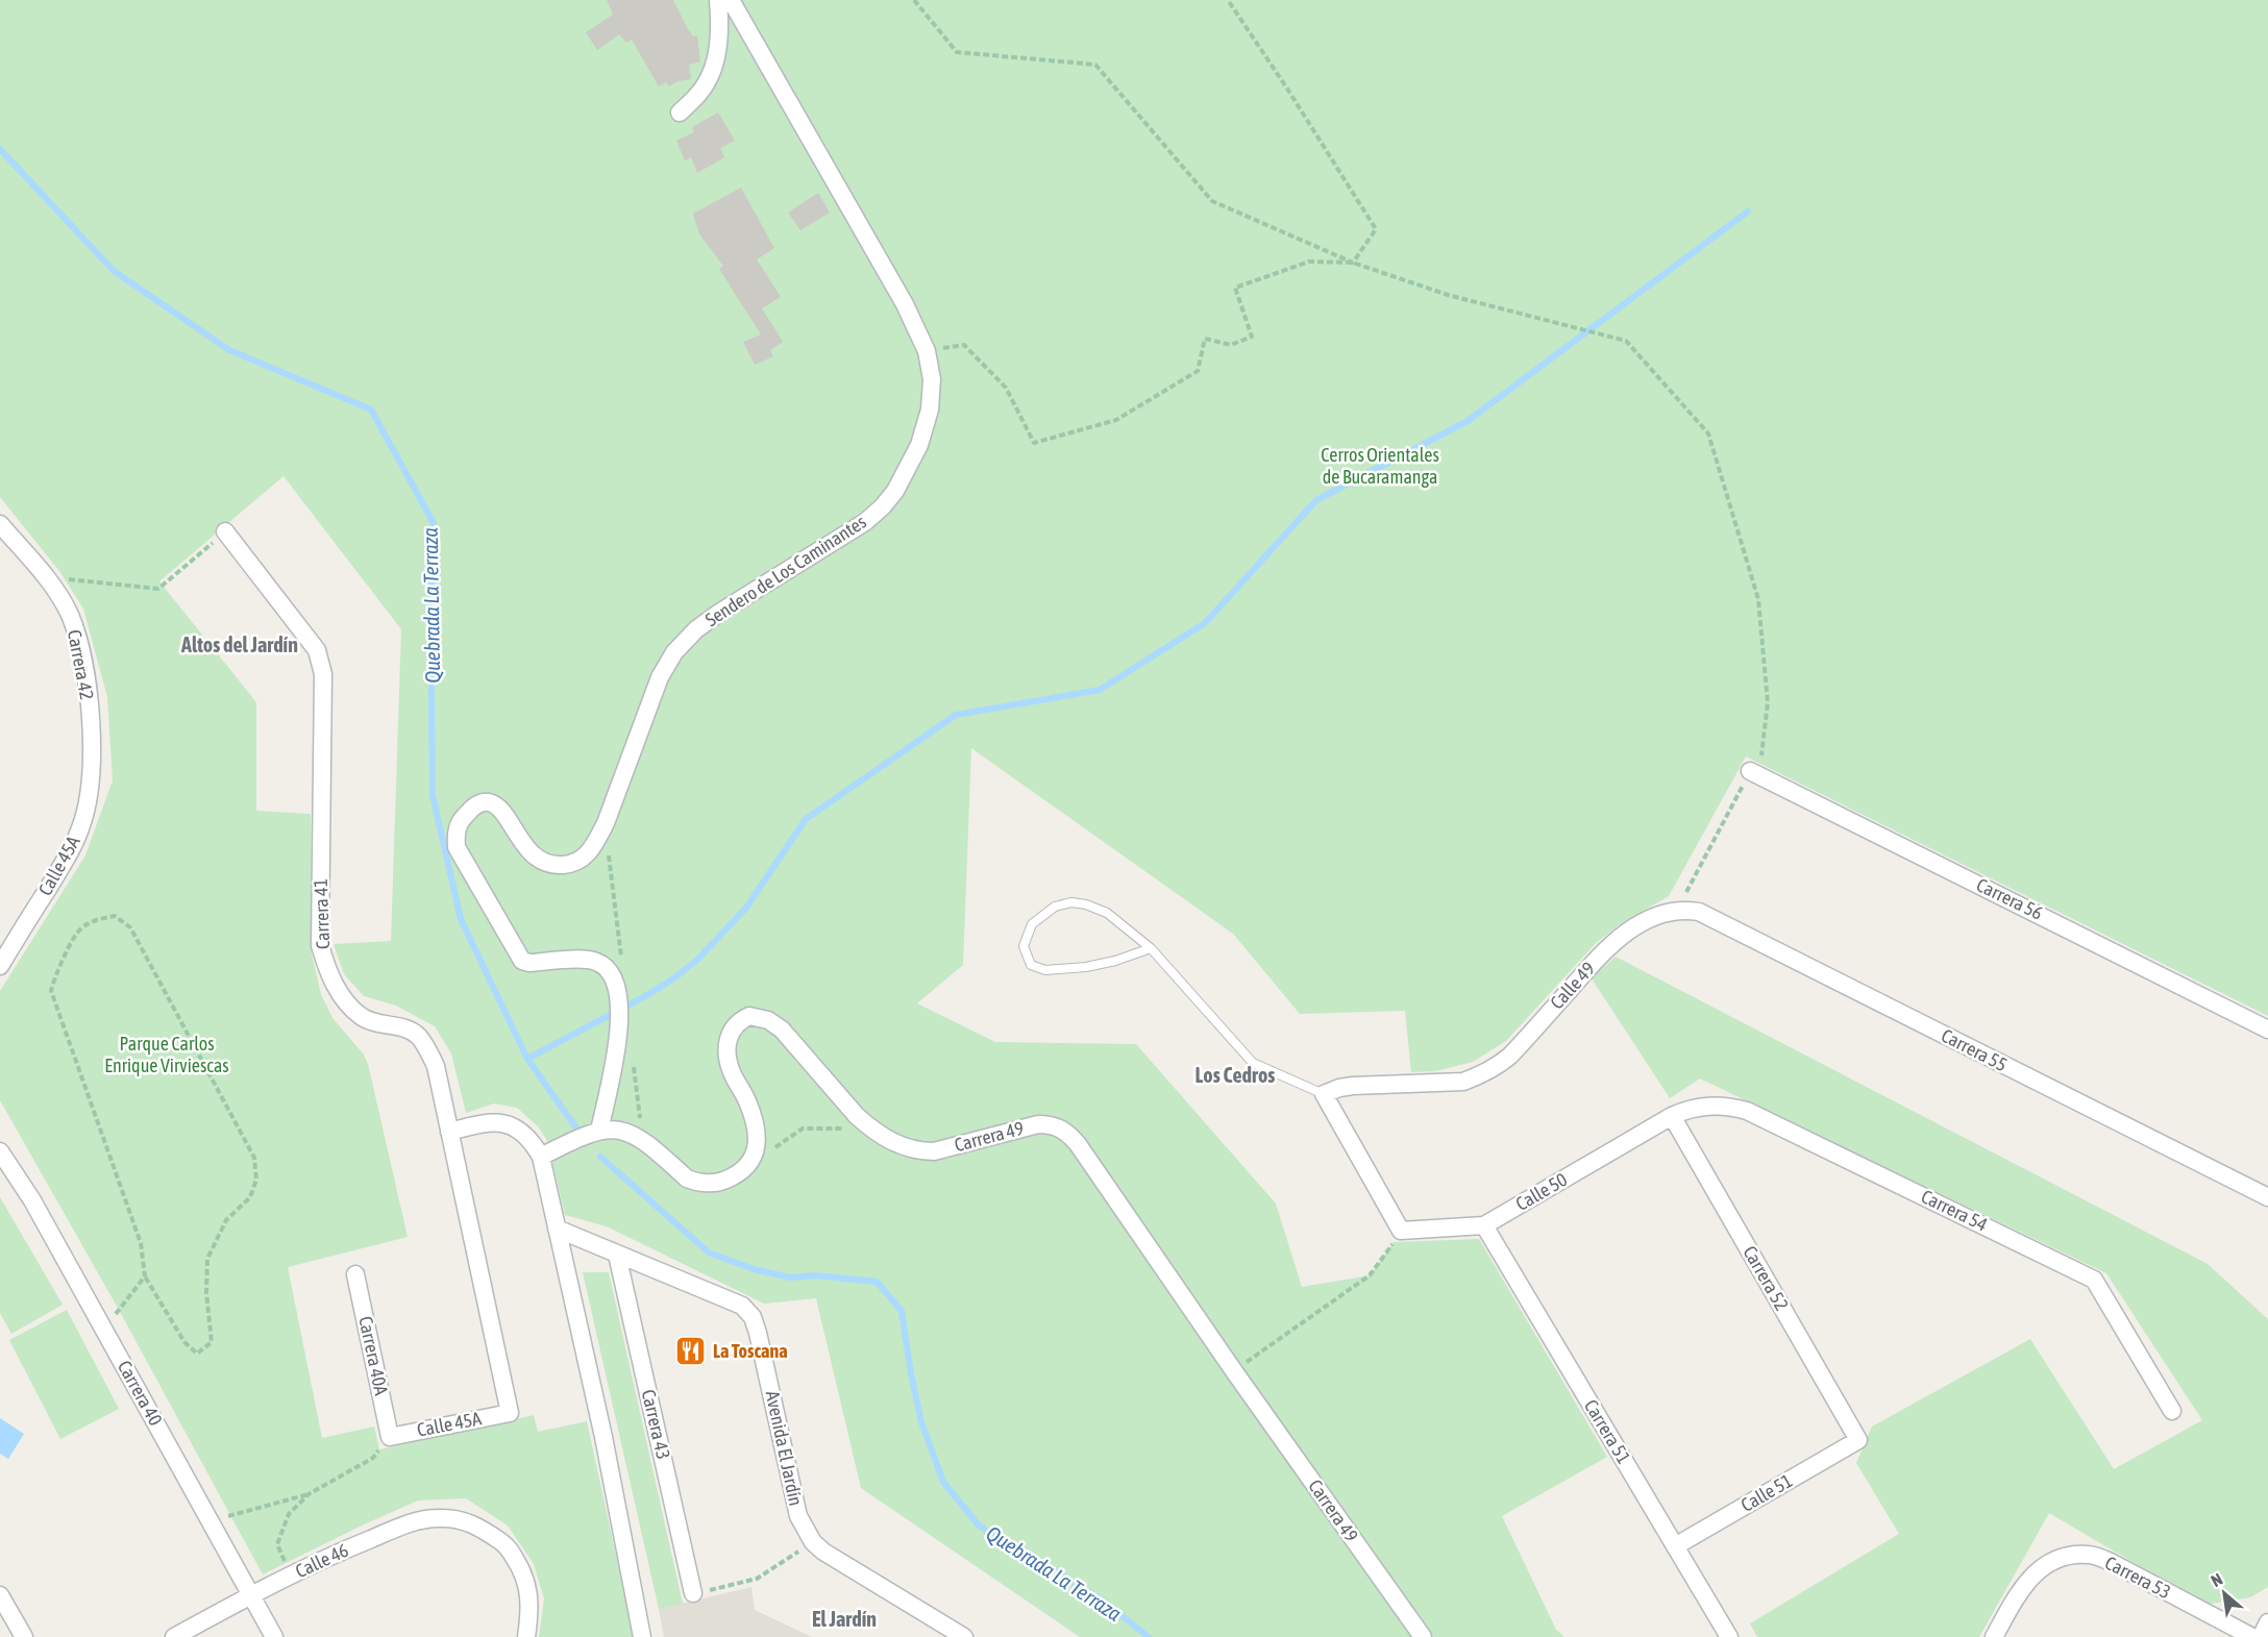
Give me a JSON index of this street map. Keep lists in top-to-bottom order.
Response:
{
  "streets": {
    "street": [
      "Sendero de Los Caminantes",
      "Carrera 42",
      "Calle 45A",
      "Carrera 56",
      "Carrera 41",
      "Calle 49",
      "Carrera 55",
      "Carrera 49",
      "Calle 50",
      "Carrera 54",
      "Carrera 52",
      "Carrera 40A",
      "Carrera 40",
      "Carrera 43",
      "Carrera 51",
      "Avenida El Jardín",
      "Calle 51",
      "Calle 46",
      "Carrera 53"
    ]
  },
  "crossings": [
    ["Carrera 42", "Calle 45A"],
    ["Calle 45A", "Carrera 41"],
    ["Calle 45A", "Carrera 40A"],
    ["Calle 49", "Carrera 55"],
    ["Calle 50", "Carrera 54"],
    ["Calle 50", "Carrera 52"],
    ["Calle 50", "Carrera 51"],
    ["Carrera 54", "Carrera 52"],
    ["Carrera 52", "Calle 51"],
    ["Carrera 40", "Calle 46"],
    ["Carrera 43", "Avenida El Jardín"],
    ["Carrera 51", "Calle 51"]
  ],
  "districts": ["Altos del Jardín", "Los Cedros", "El Jardín"],
  "water": ["Quebrada La Terraza"],
  "parks": ["Cerros Orientales de Bucaramanga", "Parque Carlos Enrique Virviescas"],
  "places": {
    "restaurant": ["La Toscana"]
  },
  "north": "top left"
}
